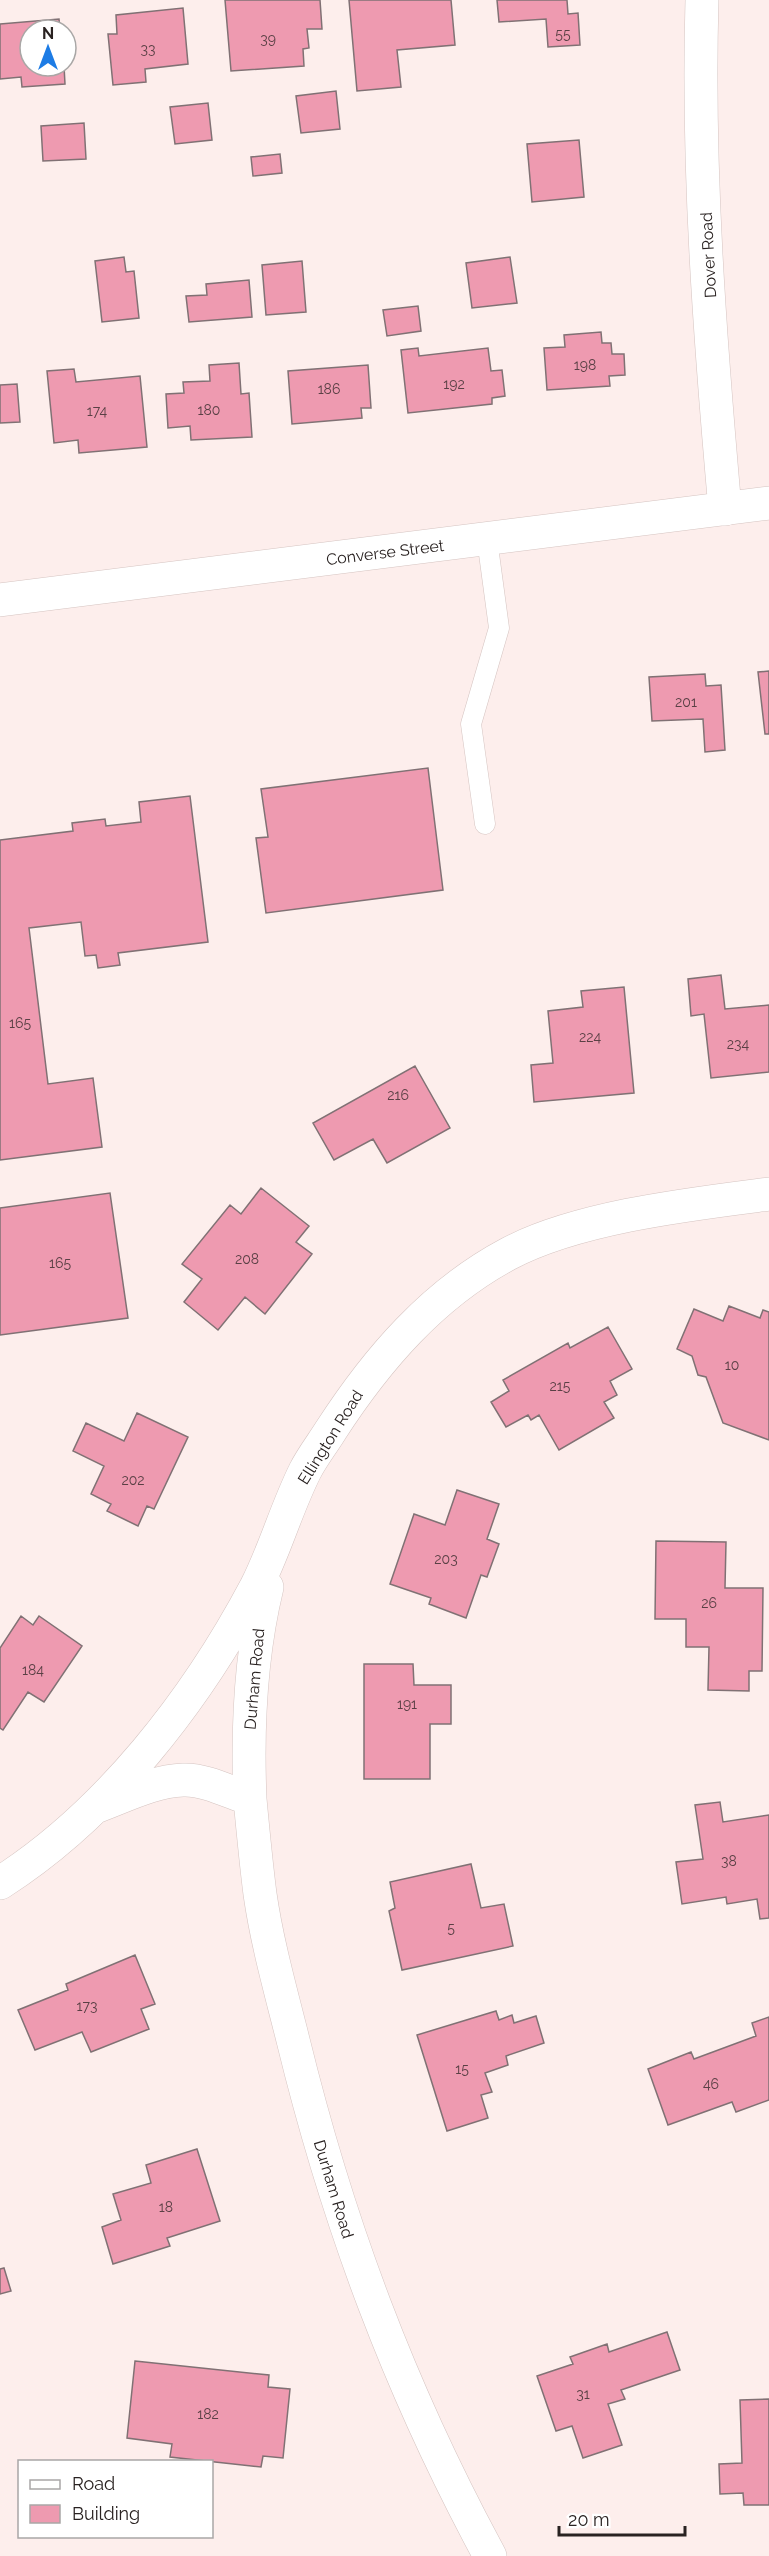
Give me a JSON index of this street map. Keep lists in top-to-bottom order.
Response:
{
  "streets": {
    "street": [
      "Dover Road",
      "Converse Street",
      "Ellington Road",
      "Durham Road"
    ]
  },
  "crossings": [
    ["Dover Road", "Converse Street"],
    ["Ellington Road", "Durham Road"]
  ],
  "house_numbers": [
    "55",
    "39",
    "33",
    "198",
    "192",
    "186",
    "180",
    "174",
    "201",
    "165",
    "224",
    "234",
    "216",
    "208",
    "165",
    "10",
    "215",
    "202",
    "203",
    "26",
    "184",
    "191",
    "38",
    "5",
    "173",
    "15",
    "46",
    "18",
    "31",
    "182"
  ],
  "legend": ["Road", "Building"],
  "scale_bar": "20 m",
  "north": "top"
}
